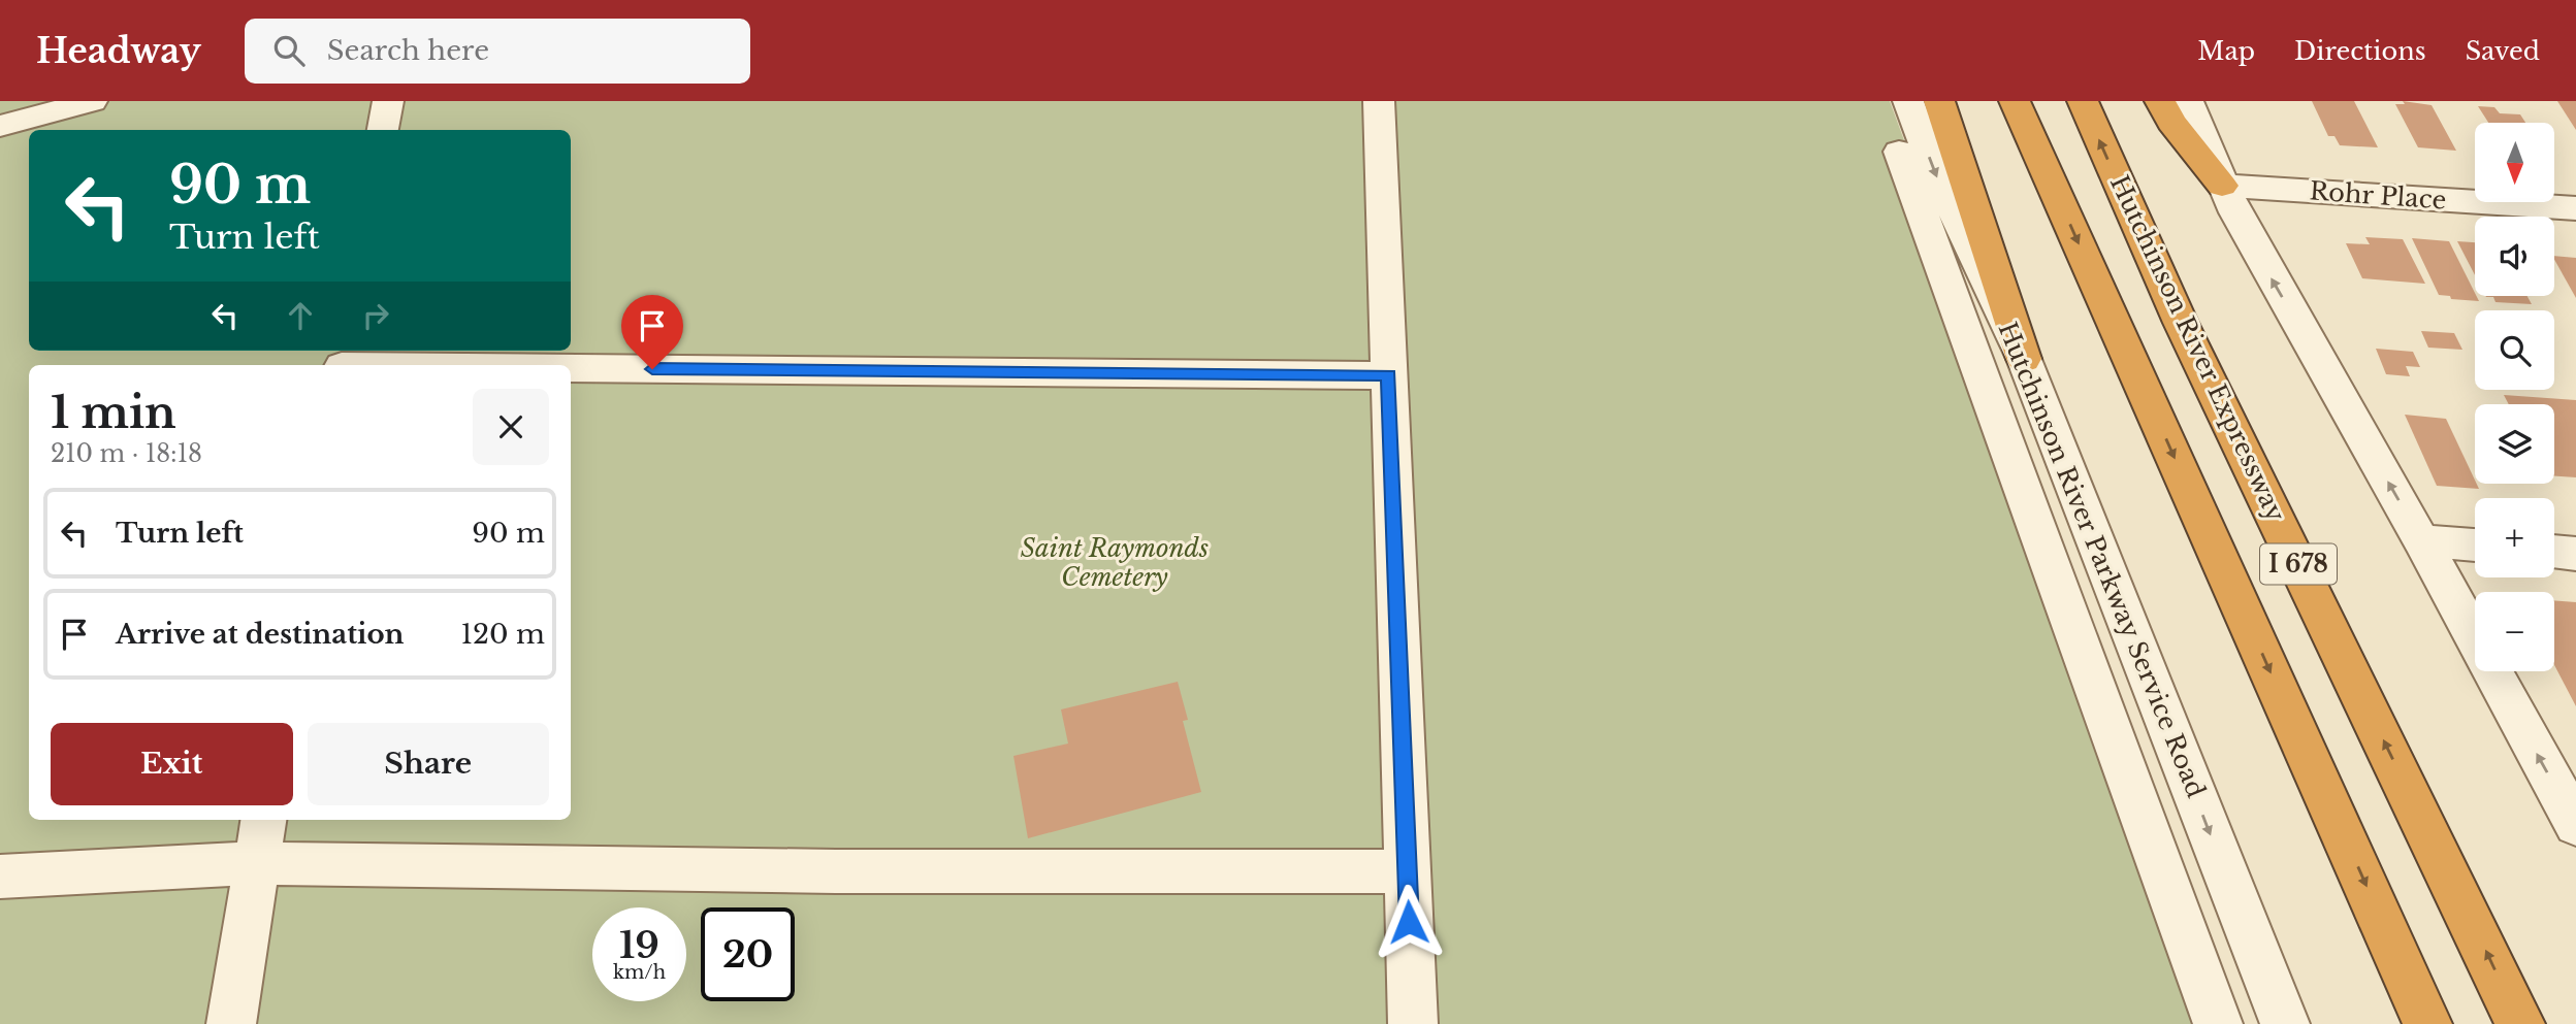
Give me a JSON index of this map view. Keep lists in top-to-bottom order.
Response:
{
  "streets": {
    "highway": ["Hutchinson River Expressway", "I 678"],
    "street": ["Rohr Place", "Hutchinson River Parkway Service Road"]
  },
  "parks": ["Saint Raymonds Cemetery"],
  "north": "bottom",
  "page": {
    "header": "Headway",
    "search": "Search here",
    "nav": ["Map", "Directions", "Saved"],
    "map_buttons": ["+", "−"],
    "turn": ["90 m", "Turn left"],
    "heading": ["1 min", "210 m · 18:18"],
    "list": [
      {
        "name": "Turn left",
        "value": "90 m"
      },
      {
        "name": "Arrive at destination",
        "value": "120 m"
      }
    ],
    "buttons": ["Exit", "Share"],
    "speed": "19 km/h",
    "limit": "20"
  }
}
